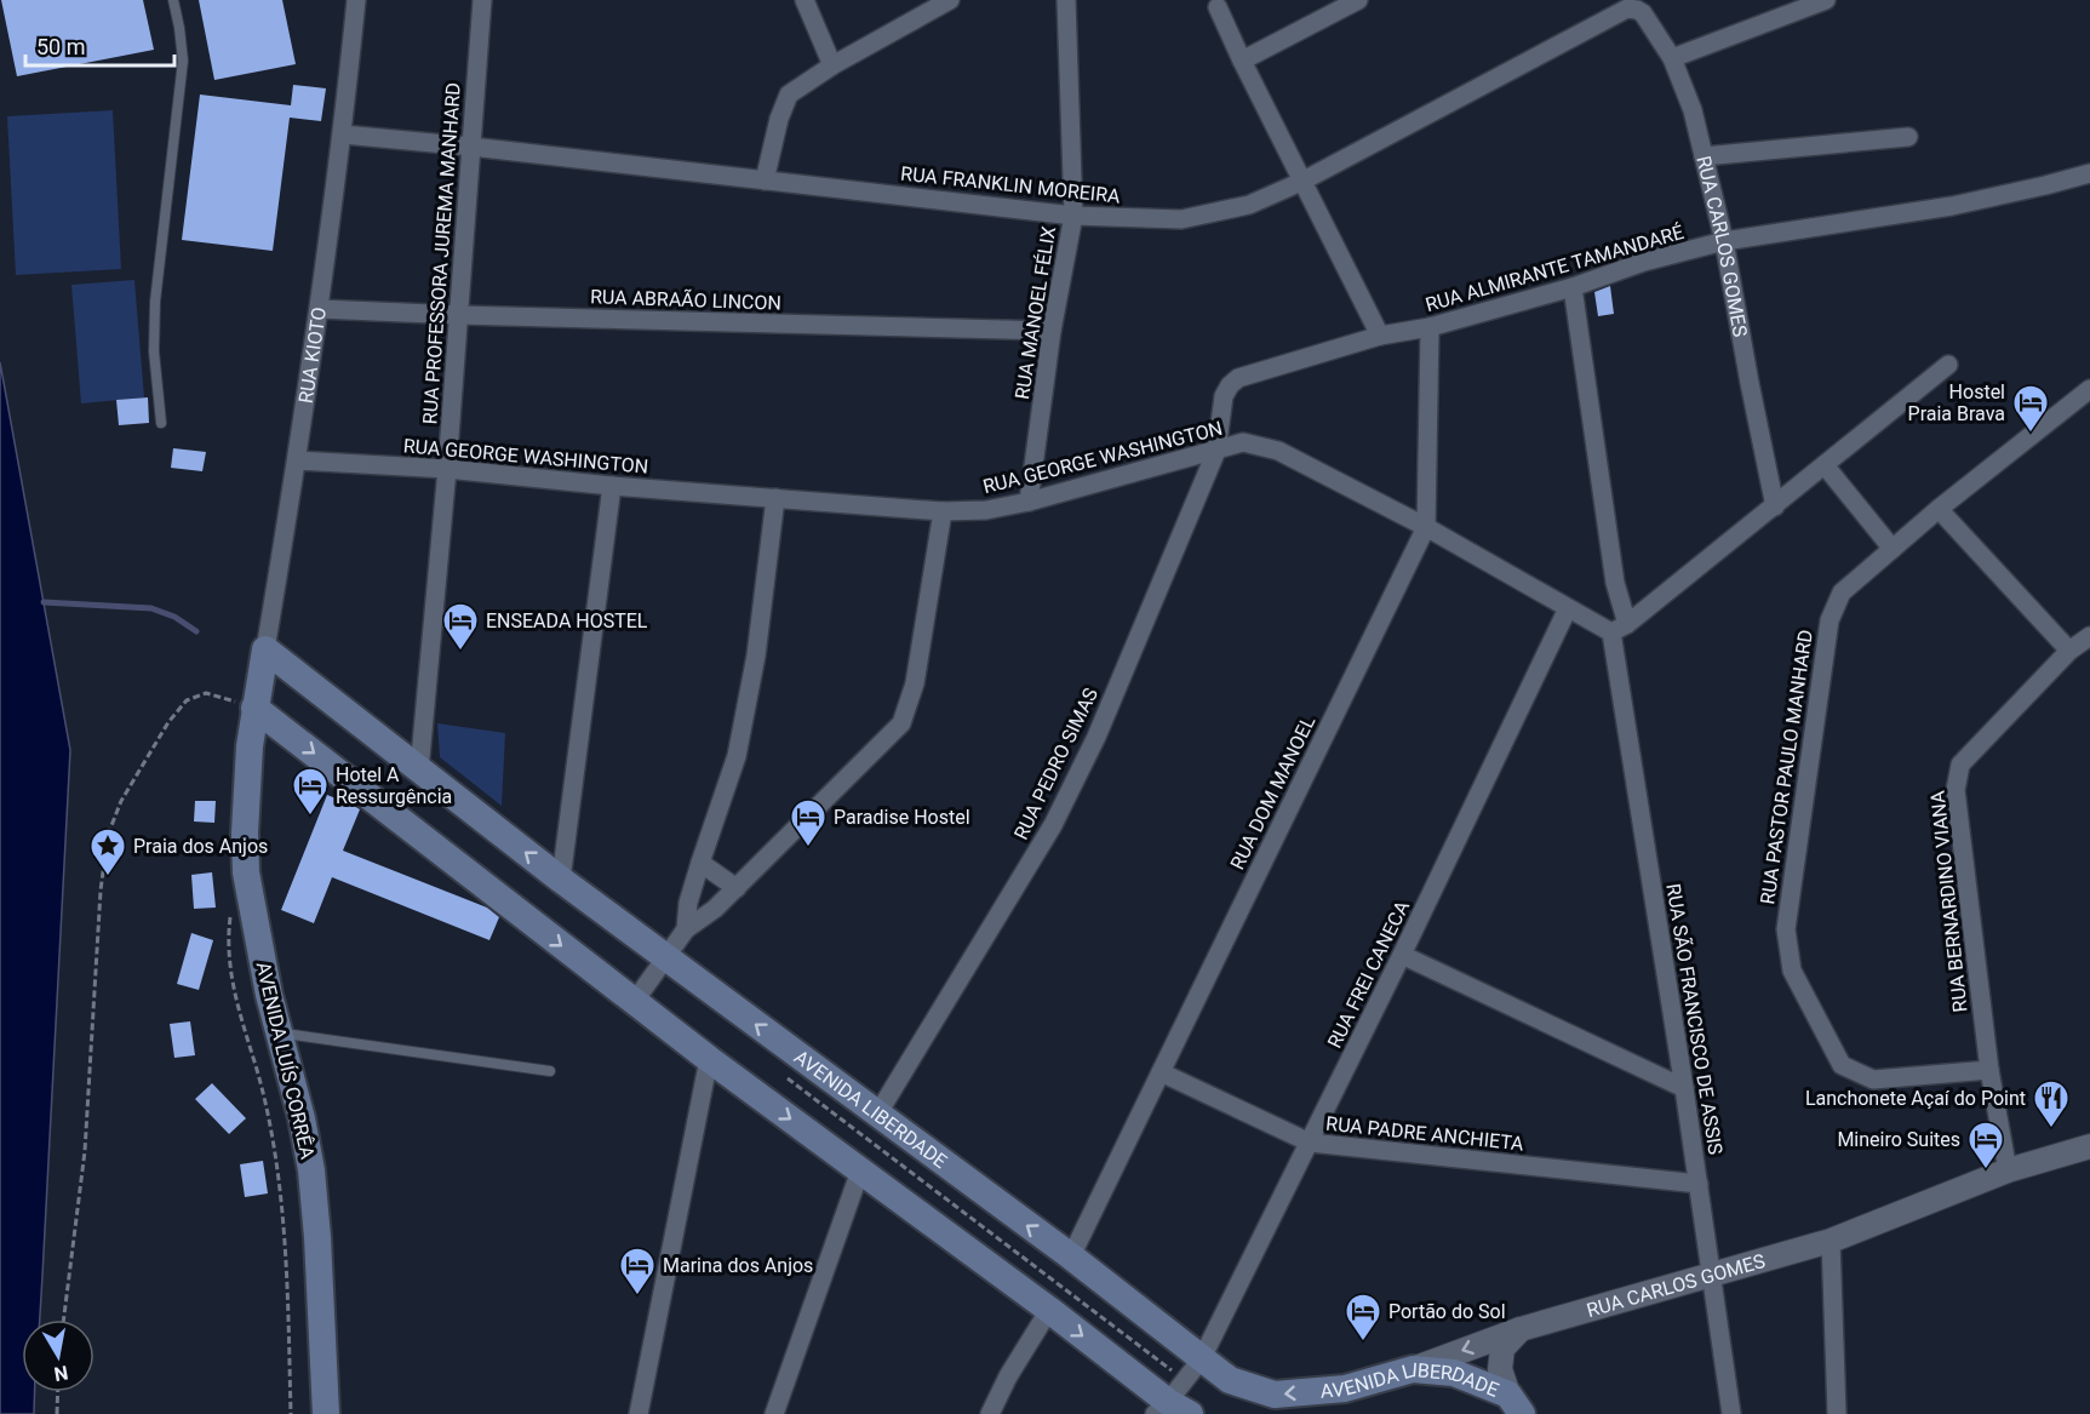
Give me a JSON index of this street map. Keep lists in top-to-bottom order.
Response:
{
  "streets": {
    "main road": ["RUA KIOTO", "AVENIDA LUÍS CORRÊA", "AVENIDA LIBERDADE"],
    "street": [
      "RUA FRANKLIN MOREIRA",
      "RUA CARLOS GOMES",
      "RUA PROFESSORA JUREMA MANHARD",
      "RUA ALMIRANTE TAMANDARÉ",
      "RUA ABRAÃO LINCON",
      "RUA MANOEL FÉLIX",
      "RUA GEORGE WASHINGTON",
      "RUA PEDRO SIMAS",
      "RUA PASTOR PAULO MANHARD",
      "RUA DOM MANOEL",
      "RUA BERNARDINO VIANA",
      "RUA FREI CANECA",
      "RUA SÃO FRANCISCO DE ASSIS",
      "RUA PADRE ANCHIETA"
    ]
  },
  "crossings": [
    ["RUA FRANKLIN MOREIRA", "RUA CARLOS GOMES"],
    ["RUA FRANKLIN MOREIRA", "RUA PROFESSORA JUREMA MANHARD"],
    ["RUA FRANKLIN MOREIRA", "RUA MANOEL FÉLIX"],
    ["RUA FRANKLIN MOREIRA", "RUA KIOTO"],
    ["RUA CARLOS GOMES", "RUA ALMIRANTE TAMANDARÉ"],
    ["RUA CARLOS GOMES", "RUA BERNARDINO VIANA"],
    ["RUA CARLOS GOMES", "RUA SÃO FRANCISCO DE ASSIS"],
    ["RUA CARLOS GOMES", "AVENIDA LIBERDADE"],
    ["RUA PROFESSORA JUREMA MANHARD", "RUA ABRAÃO LINCON"],
    ["RUA PROFESSORA JUREMA MANHARD", "RUA GEORGE WASHINGTON"],
    ["RUA PROFESSORA JUREMA MANHARD", "AVENIDA LIBERDADE"],
    ["RUA ALMIRANTE TAMANDARÉ", "RUA GEORGE WASHINGTON"],
    ["RUA ALMIRANTE TAMANDARÉ", "RUA PEDRO SIMAS"],
    ["RUA ALMIRANTE TAMANDARÉ", "RUA DOM MANOEL"],
    ["RUA ALMIRANTE TAMANDARÉ", "RUA SÃO FRANCISCO DE ASSIS"],
    ["RUA ABRAÃO LINCON", "RUA MANOEL FÉLIX"],
    ["RUA ABRAÃO LINCON", "RUA KIOTO"],
    ["RUA MANOEL FÉLIX", "RUA GEORGE WASHINGTON"],
    ["RUA KIOTO", "RUA GEORGE WASHINGTON"],
    ["RUA KIOTO", "AVENIDA LUÍS CORRÊA"],
    ["RUA KIOTO", "AVENIDA LIBERDADE"],
    ["RUA GEORGE WASHINGTON", "RUA PEDRO SIMAS"],
    ["RUA GEORGE WASHINGTON", "RUA DOM MANOEL"],
    ["RUA GEORGE WASHINGTON", "RUA FREI CANECA"],
    ["RUA GEORGE WASHINGTON", "RUA SÃO FRANCISCO DE ASSIS"],
    ["RUA PEDRO SIMAS", "AVENIDA LIBERDADE"],
    ["RUA PASTOR PAULO MANHARD", "RUA BERNARDINO VIANA"],
    ["RUA DOM MANOEL", "AVENIDA LIBERDADE"],
    ["RUA DOM MANOEL", "RUA PADRE ANCHIETA"],
    ["RUA FREI CANECA", "AVENIDA LIBERDADE"],
    ["RUA FREI CANECA", "RUA PADRE ANCHIETA"],
    ["RUA SÃO FRANCISCO DE ASSIS", "RUA PADRE ANCHIETA"]
  ],
  "places": {
    "hotel": [
      "Hostel Praia Brava",
      "ENSEADA HOSTEL",
      "Hotel A Ressurgência",
      "Paradise Hostel",
      "Mineiro Suites",
      "Marina dos Anjos",
      "Portão do Sol"
    ],
    "place": ["Praia dos Anjos"],
    "restaurant": ["Lanchonete Açaí do Point"]
  },
  "scale_bar": "50 m",
  "north": "bottom"
}
